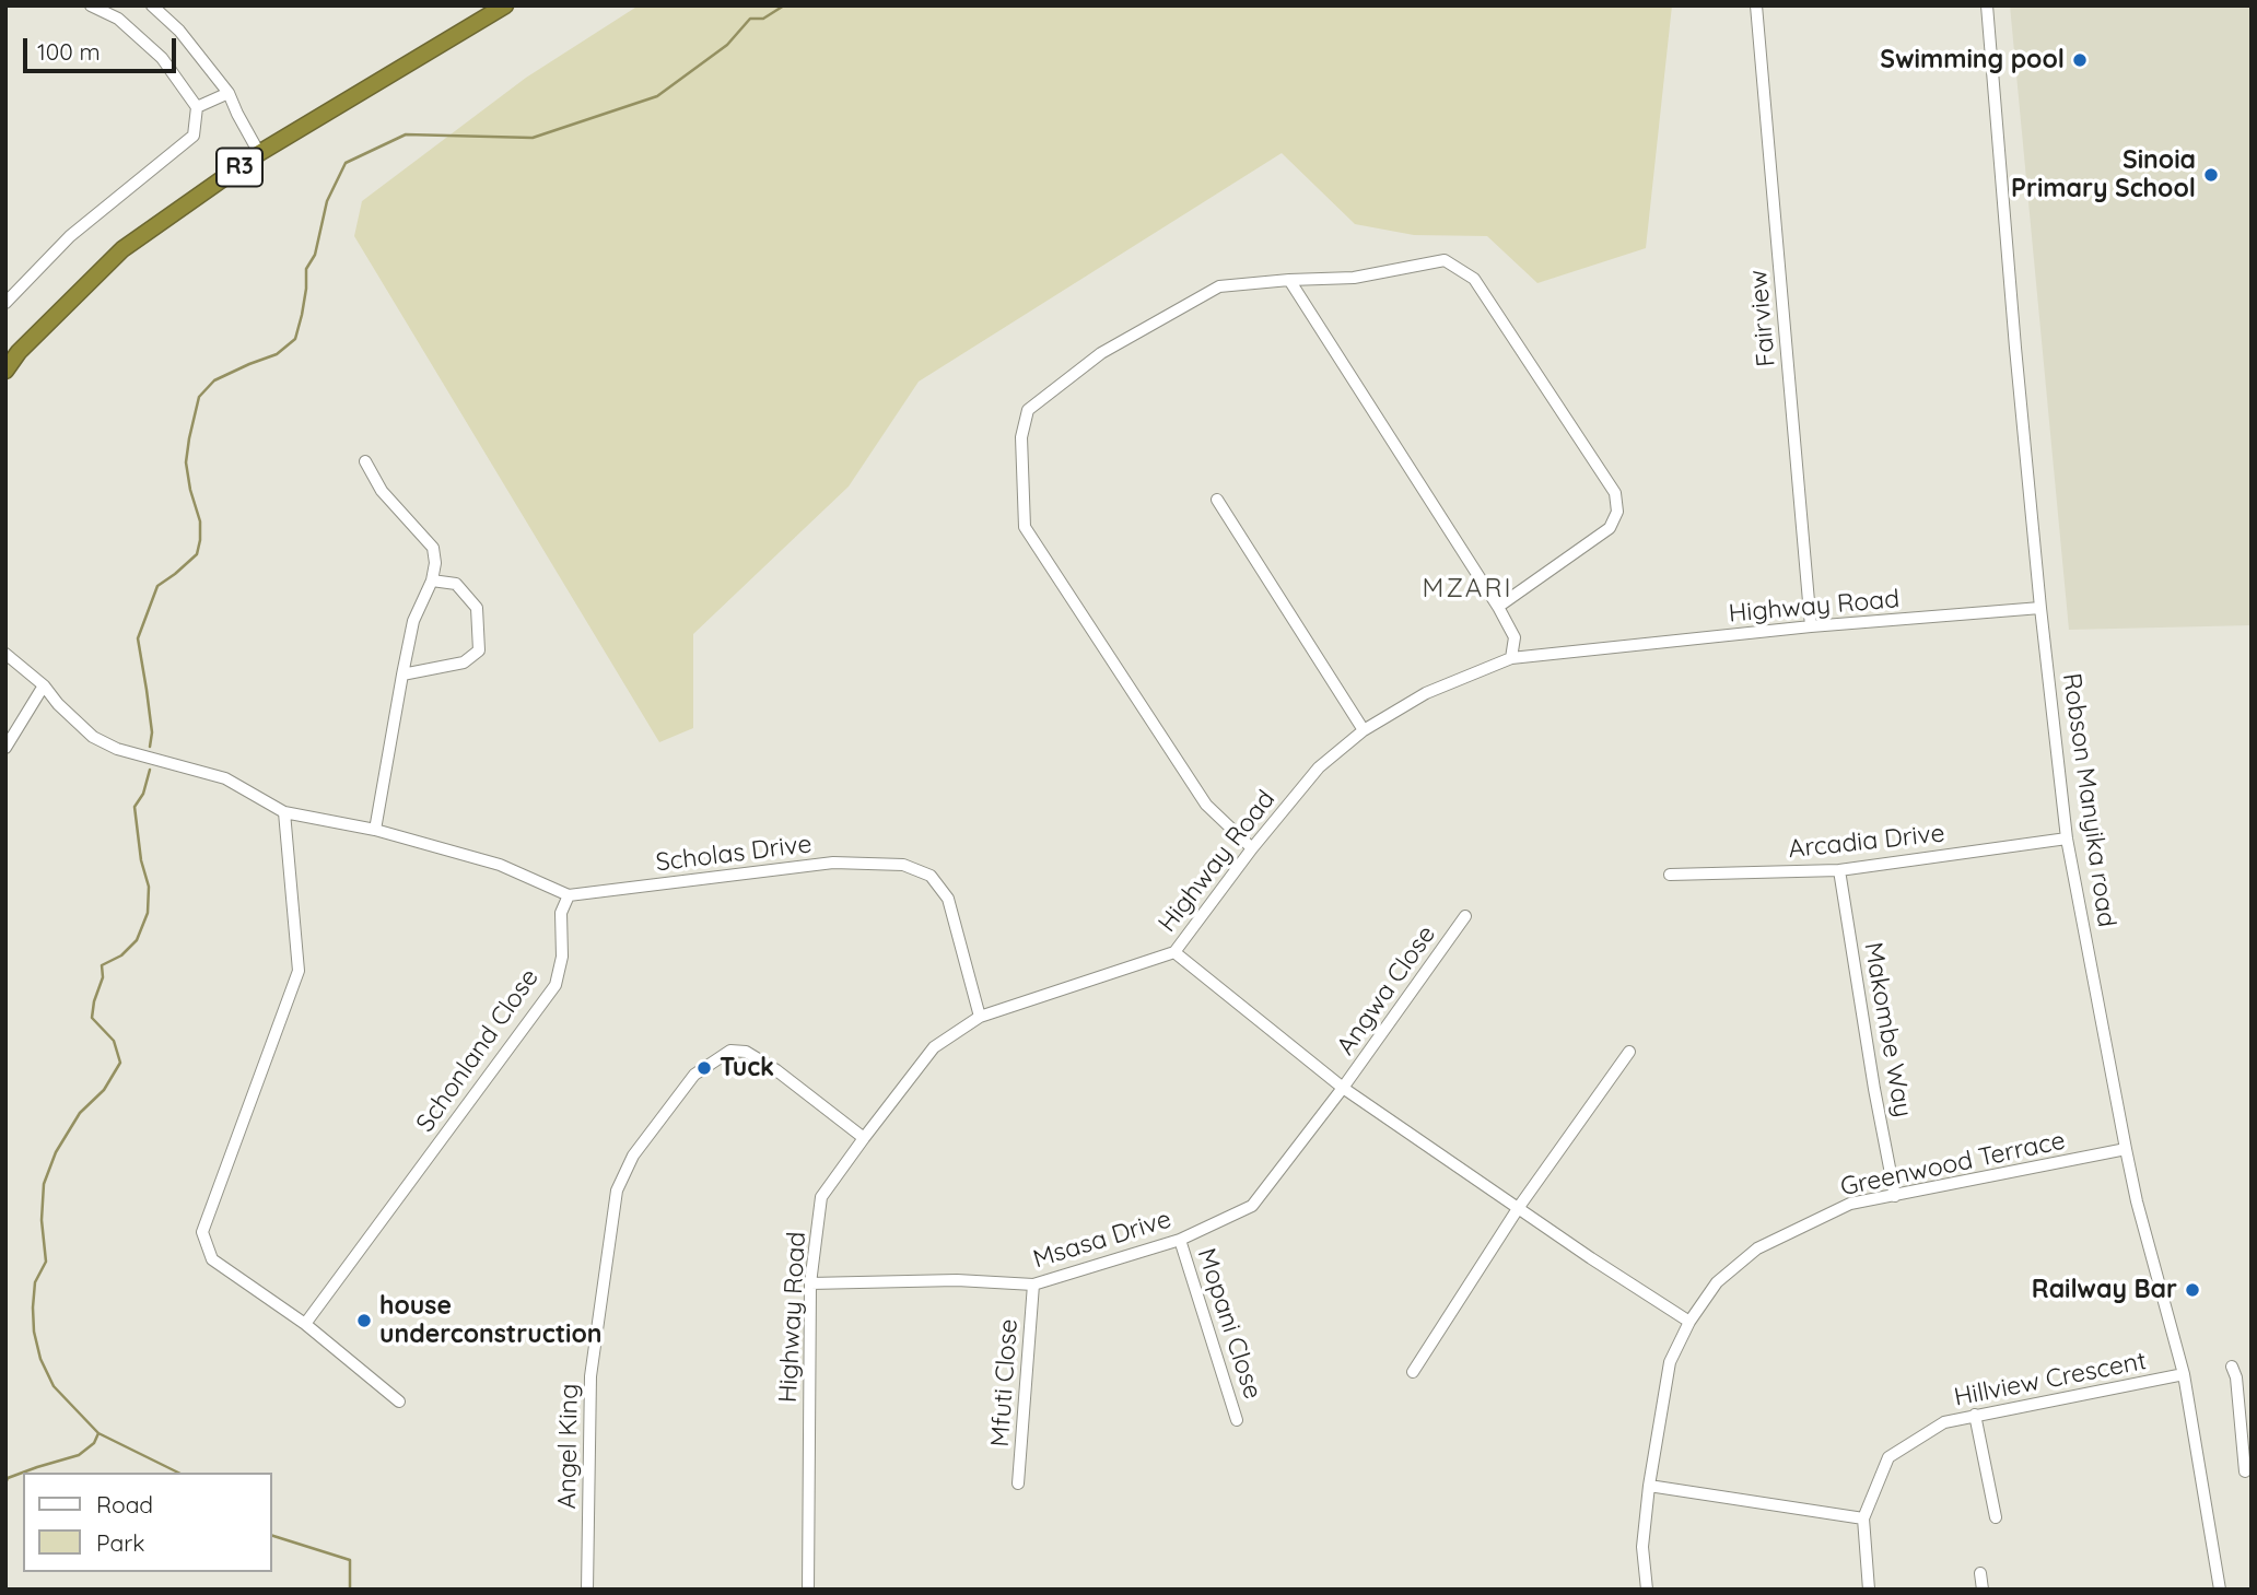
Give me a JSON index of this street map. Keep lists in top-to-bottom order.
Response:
{
  "streets": {
    "highway": ["R3"],
    "street": [
      "Fairview",
      "Highway Road",
      "Robson Manyika road",
      "Arcadia Drive",
      "Scholas Drive",
      "Angwa Close",
      "Makombe Way",
      "Schonland Close",
      "Greenwood Terrace",
      "Msasa Drive",
      "Mopani Close",
      "Hillview Crescent",
      "Mfuti Close",
      "Angel King"
    ]
  },
  "crossings": [
    ["Fairview", "Highway Road"],
    ["Highway Road", "Robson Manyika road"],
    ["Highway Road", "Scholas Drive"],
    ["Highway Road", "Msasa Drive"],
    ["Highway Road", "Angel King"],
    ["Robson Manyika road", "Arcadia Drive"],
    ["Robson Manyika road", "Greenwood Terrace"],
    ["Robson Manyika road", "Hillview Crescent"],
    ["Arcadia Drive", "Makombe Way"],
    ["Scholas Drive", "Schonland Close"],
    ["Angwa Close", "Msasa Drive"],
    ["Makombe Way", "Greenwood Terrace"],
    ["Msasa Drive", "Mopani Close"],
    ["Msasa Drive", "Mfuti Close"]
  ],
  "districts": ["MZARI"],
  "places": [
    "Swimming pool",
    "Sinoia Primary School",
    "Tuck",
    "Railway Bar",
    "house underconstruction"
  ],
  "legend": ["Road", "Park"],
  "scale_bar": "100 m"
}
